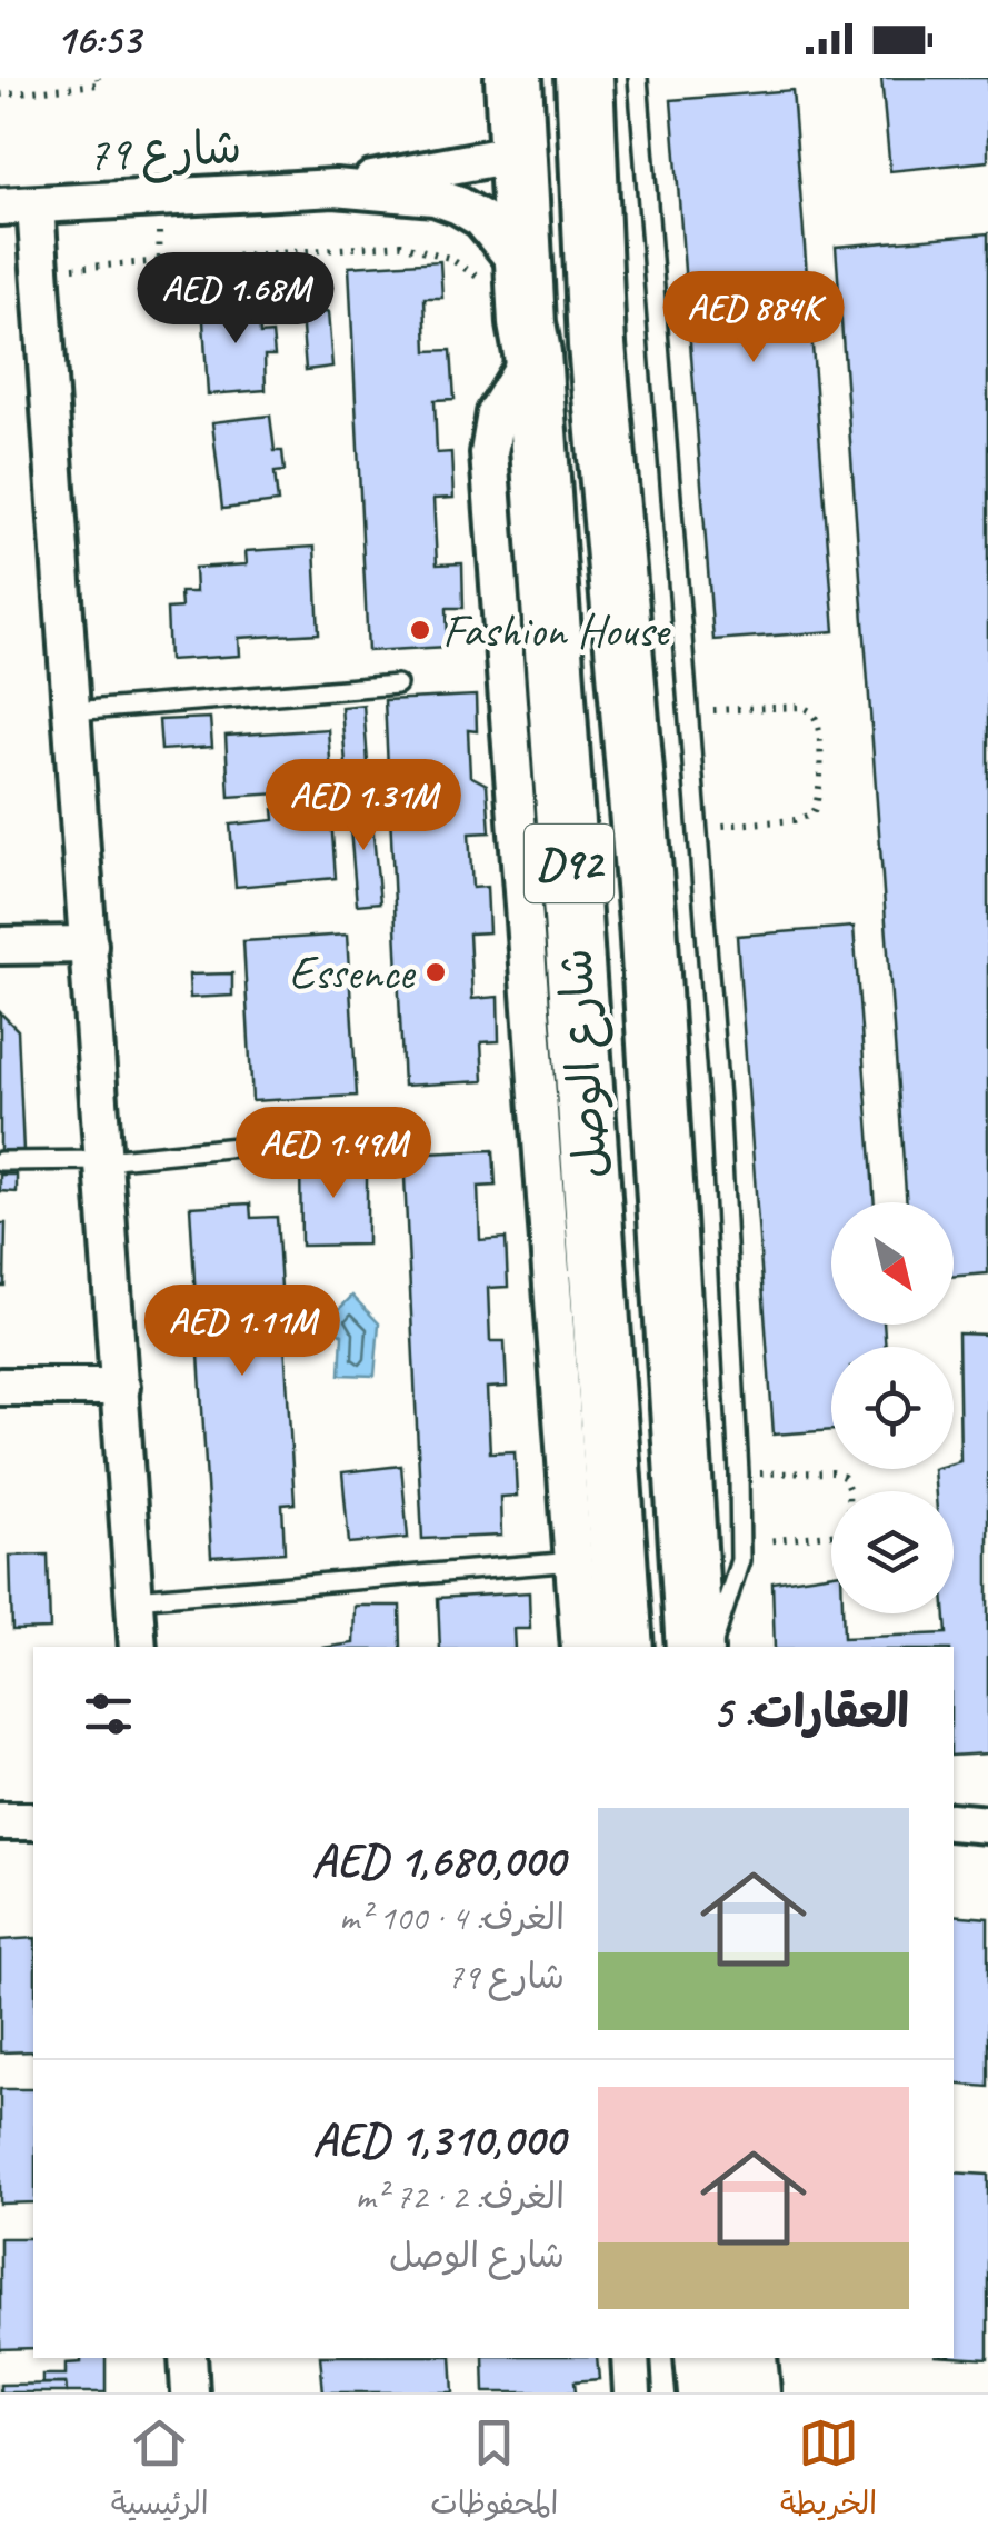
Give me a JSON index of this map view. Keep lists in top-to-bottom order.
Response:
{
  "streets": {
    "main road": ["D92", "شارع الوصل"],
    "street": ["شارع 79"]
  },
  "crossings": [
    ["شارع 79", "شارع الوصل"]
  ],
  "places": ["Fashion House", "Essence"],
  "north": "bottom right",
  "page": {
    "status": "16:53",
    "price": [
      "AED 1.68M",
      "AED 884K",
      "AED 1.31M",
      "AED 1.49M",
      "AED 1.11M"
    ],
    "heading": "العقارات: 5",
    "list": [
      {
        "name": "AED 1,680,000",
        "note": "الغرف: 4 · 100 m² · شارع 79"
      },
      {
        "name": "AED 1,310,000",
        "note": "الغرف: 2 · 72 m² · شارع الوصل"
      }
    ],
    "tabs": ["الخريطة", "المحفوظات", "الرئيسية"]
  }
}
